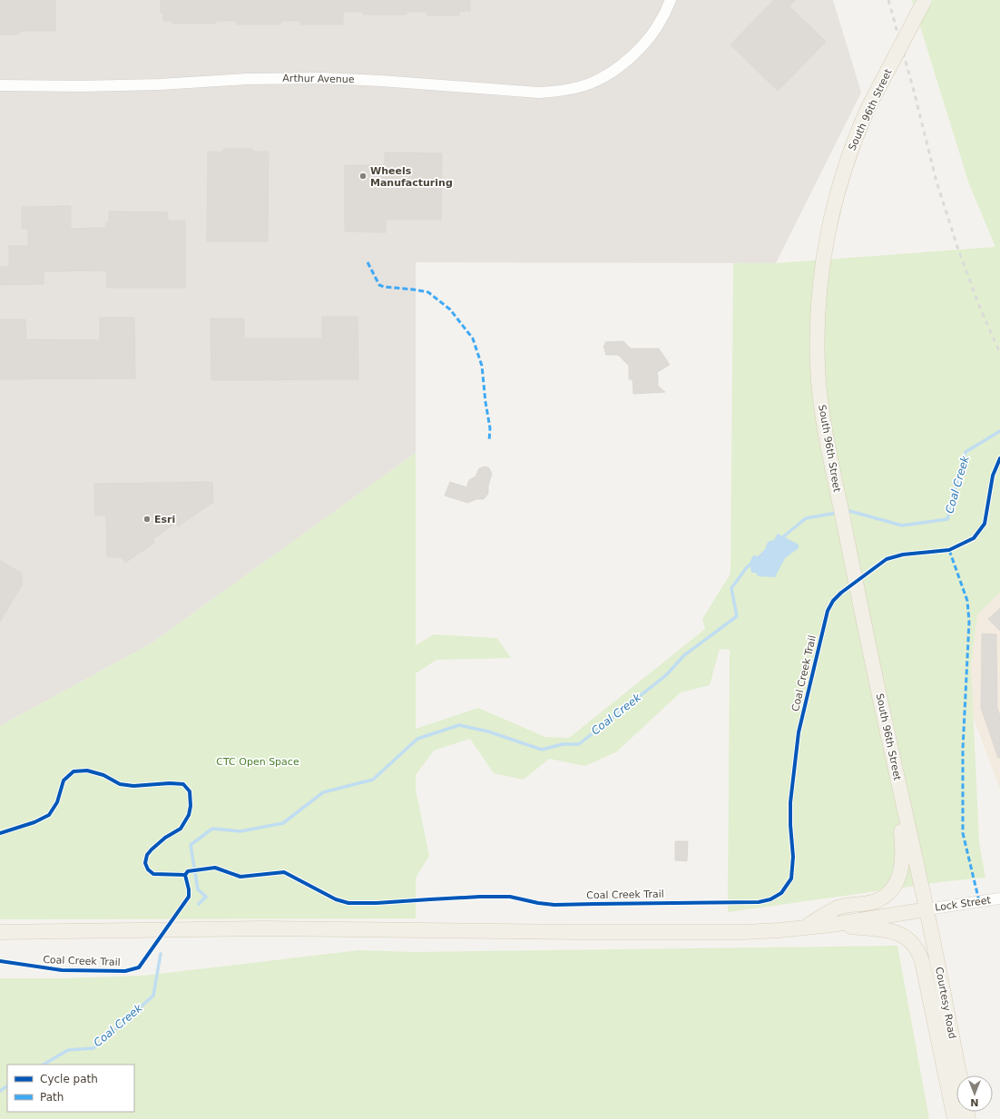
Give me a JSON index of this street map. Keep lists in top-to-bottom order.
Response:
{
  "streets": {
    "main road": ["South 96th Street", "Courtesy Road"],
    "street": ["Arthur Avenue", "Lock Street"],
    "cycle path": ["Coal Creek Trail"]
  },
  "crossings": [
    ["South 96th Street", "Lock Street"],
    ["South 96th Street", "Courtesy Road"],
    ["Lock Street", "Courtesy Road"]
  ],
  "water": ["Coal Creek"],
  "parks": ["CTC Open Space"],
  "places": ["Wheels Manufacturing", "Esri"],
  "legend": ["Cycle path", "Path"],
  "north": "bottom"
}
